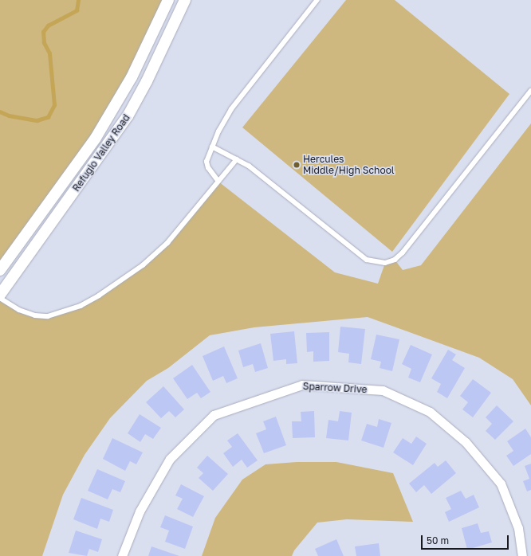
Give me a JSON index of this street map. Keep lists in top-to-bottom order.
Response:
{
  "streets": {
    "street": ["Refugio Valley Road", "Sparrow Drive"]
  },
  "places": ["Hercules Middle/High School"],
  "scale_bar": "50 m"
}
